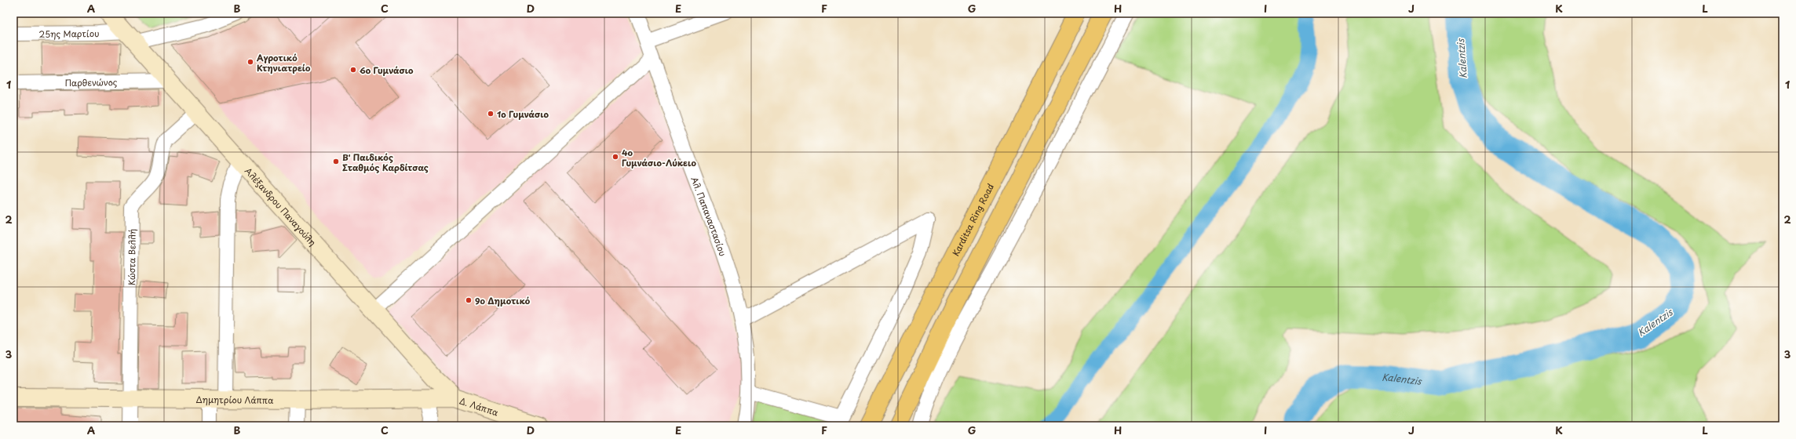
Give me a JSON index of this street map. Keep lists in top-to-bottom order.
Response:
{
  "streets": {
    "main road": ["Karditsa Ring Road"],
    "street": [
      "25ης Μαρτίου",
      "Παρθενώνος",
      "Αλέξανδρου Παναγούλη",
      "Αλ. Παπαναστασίου",
      "Κώστα Βελλή",
      "Δημητρίου Λάππα",
      "Δ. Λάππα"
    ]
  },
  "crossings": [
    ["25ης Μαρτίου", "Αλέξανδρου Παναγούλη"],
    ["Παρθενώνος", "Αλέξανδρου Παναγούλη"],
    ["Αλέξανδρου Παναγούλη", "Κώστα Βελλή"],
    ["Αλέξανδρου Παναγούλη", "Δημητρίου Λάππα"],
    ["Αλέξανδρου Παναγούλη", "Δ. Λάππα"],
    ["Κώστα Βελλή", "Δημητρίου Λάππα"],
    ["Δημητρίου Λάππα", "Δ. Λάππα"]
  ],
  "water": ["Kalentzis"],
  "places": [
    "Αγροτικό Κτηνιατρείο",
    "6ο Γυμνάσιο",
    "1ο Γυμνάσιο",
    "4ο Γυμνάσιο-Λύκειο",
    "Β' Παιδικός Σταθμός Καρδίτσας",
    "9ο Δημοτικό"
  ],
  "grid": {
    "columns": [
      "A",
      "B",
      "C",
      "D",
      "E",
      "F",
      "G",
      "H",
      "I",
      "J",
      "K",
      "L"
    ],
    "rows": ["1", "2", "3"]
  }
}
